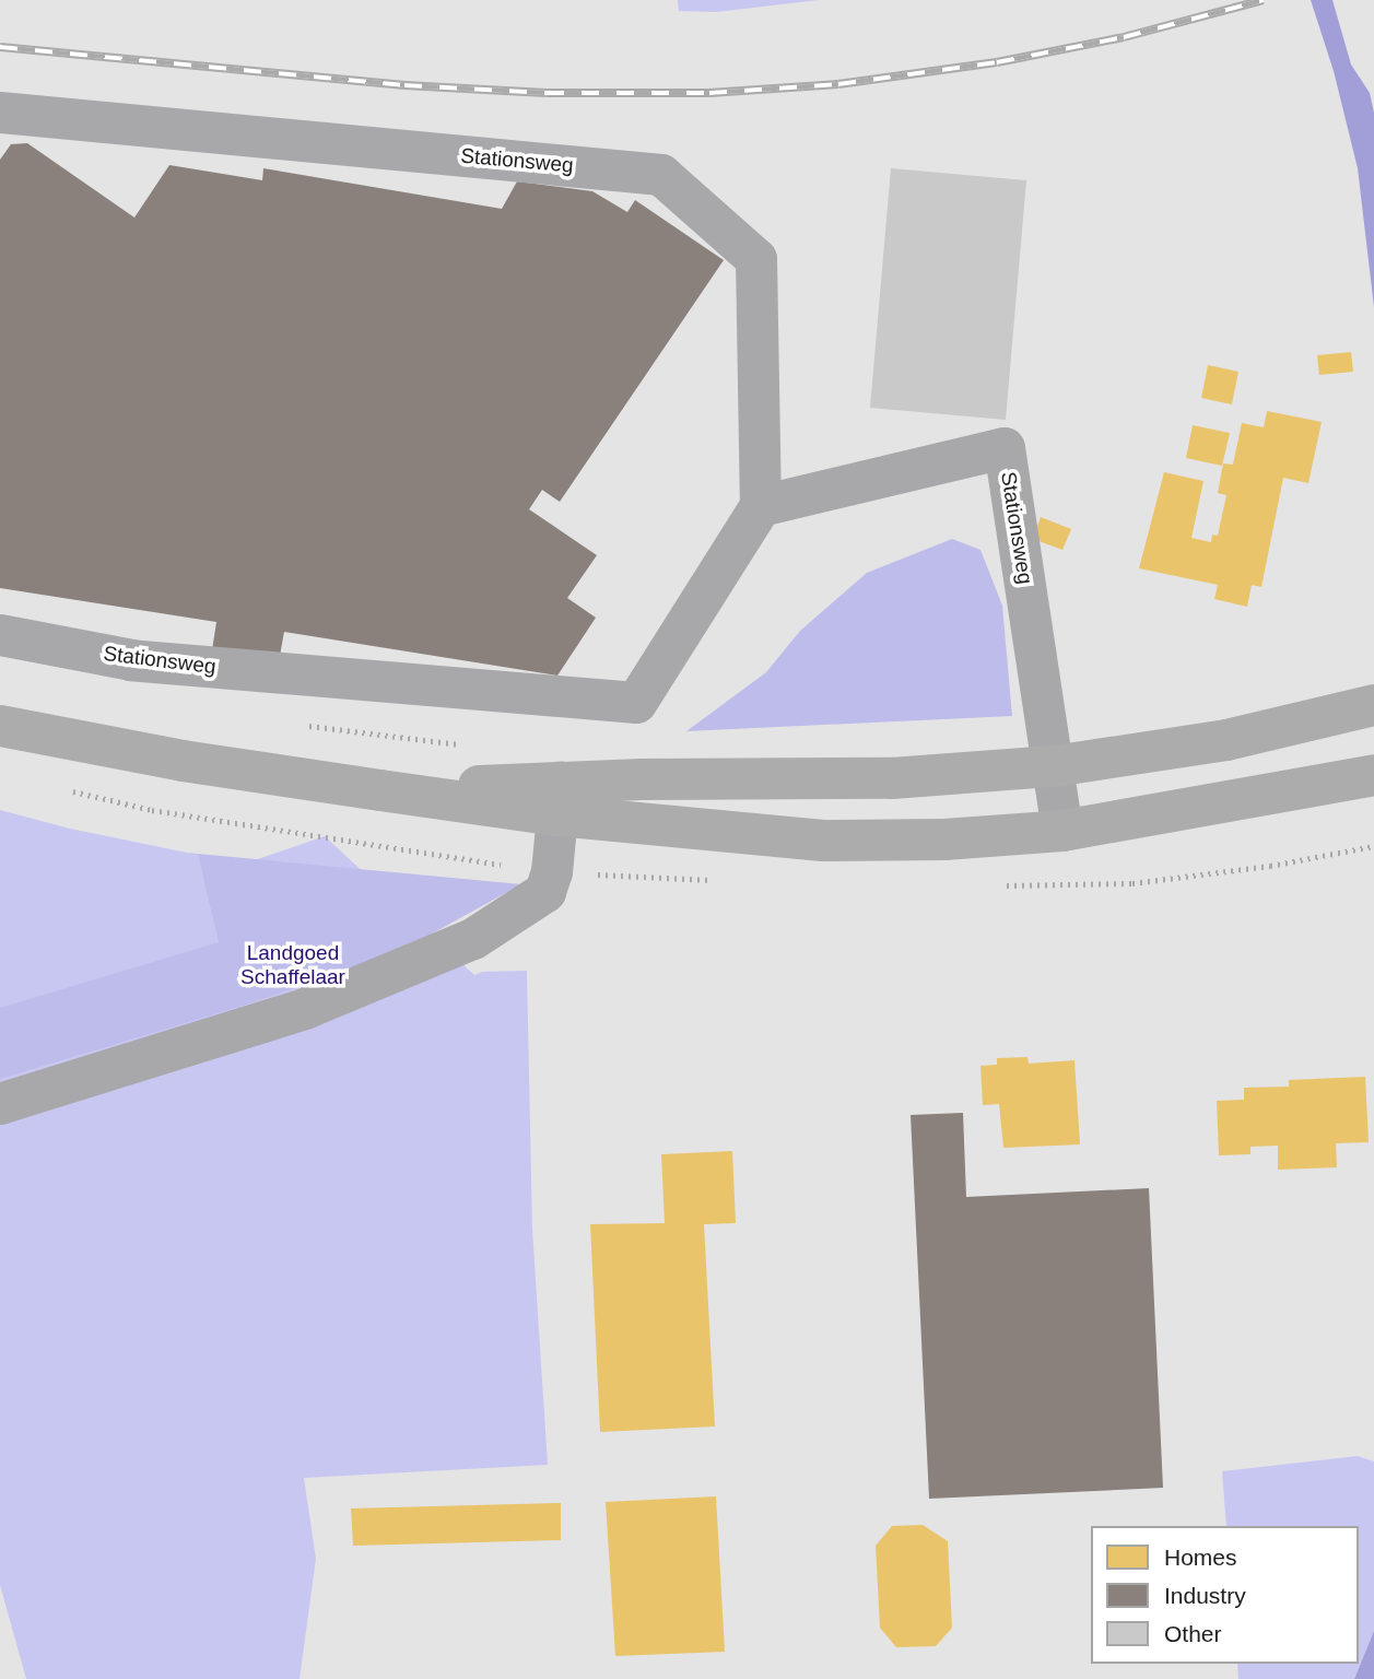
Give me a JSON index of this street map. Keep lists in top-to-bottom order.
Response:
{
  "streets": {
    "street": ["Stationsweg"]
  },
  "parks": ["Landgoed Schaffelaar"],
  "legend": ["Homes", "Industry", "Other"]
}
